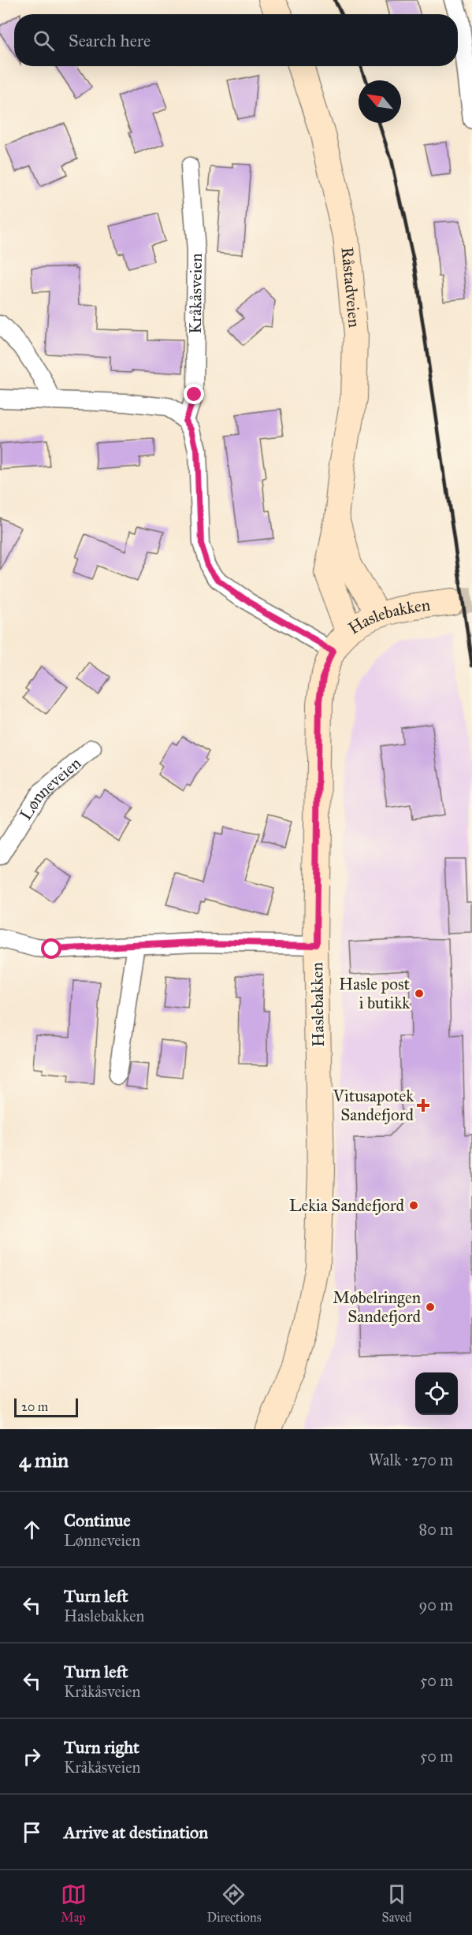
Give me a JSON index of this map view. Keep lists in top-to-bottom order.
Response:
{
  "streets": {
    "main road": ["Råstadveien", "Haslebakken"],
    "street": ["Kråkåsveien", "Lønneveien"]
  },
  "crossings": [
    ["Råstadveien", "Haslebakken"]
  ],
  "places": {
    "other": ["Hasle post i butikk", "Lekia Sandefjord", "Møbelringen Sandefjord"],
    "health": ["Vitusapotek Sandefjord"]
  },
  "scale_bar": "20 m",
  "north": "top left",
  "page": {
    "search": "Search here",
    "scale": "20 m",
    "heading": ["4 min", "Walk · 270 m"],
    "list": [
      ["Continue", "Lønneveien", "80 m"],
      ["Turn left", "Haslebakken", "90 m"],
      ["Turn left", "Kråkåsveien", "50 m"],
      ["Turn right", "Kråkåsveien", "50 m"],
      "Arrive at destination"
    ],
    "nav": ["Map", "Directions", "Saved"]
  }
}
